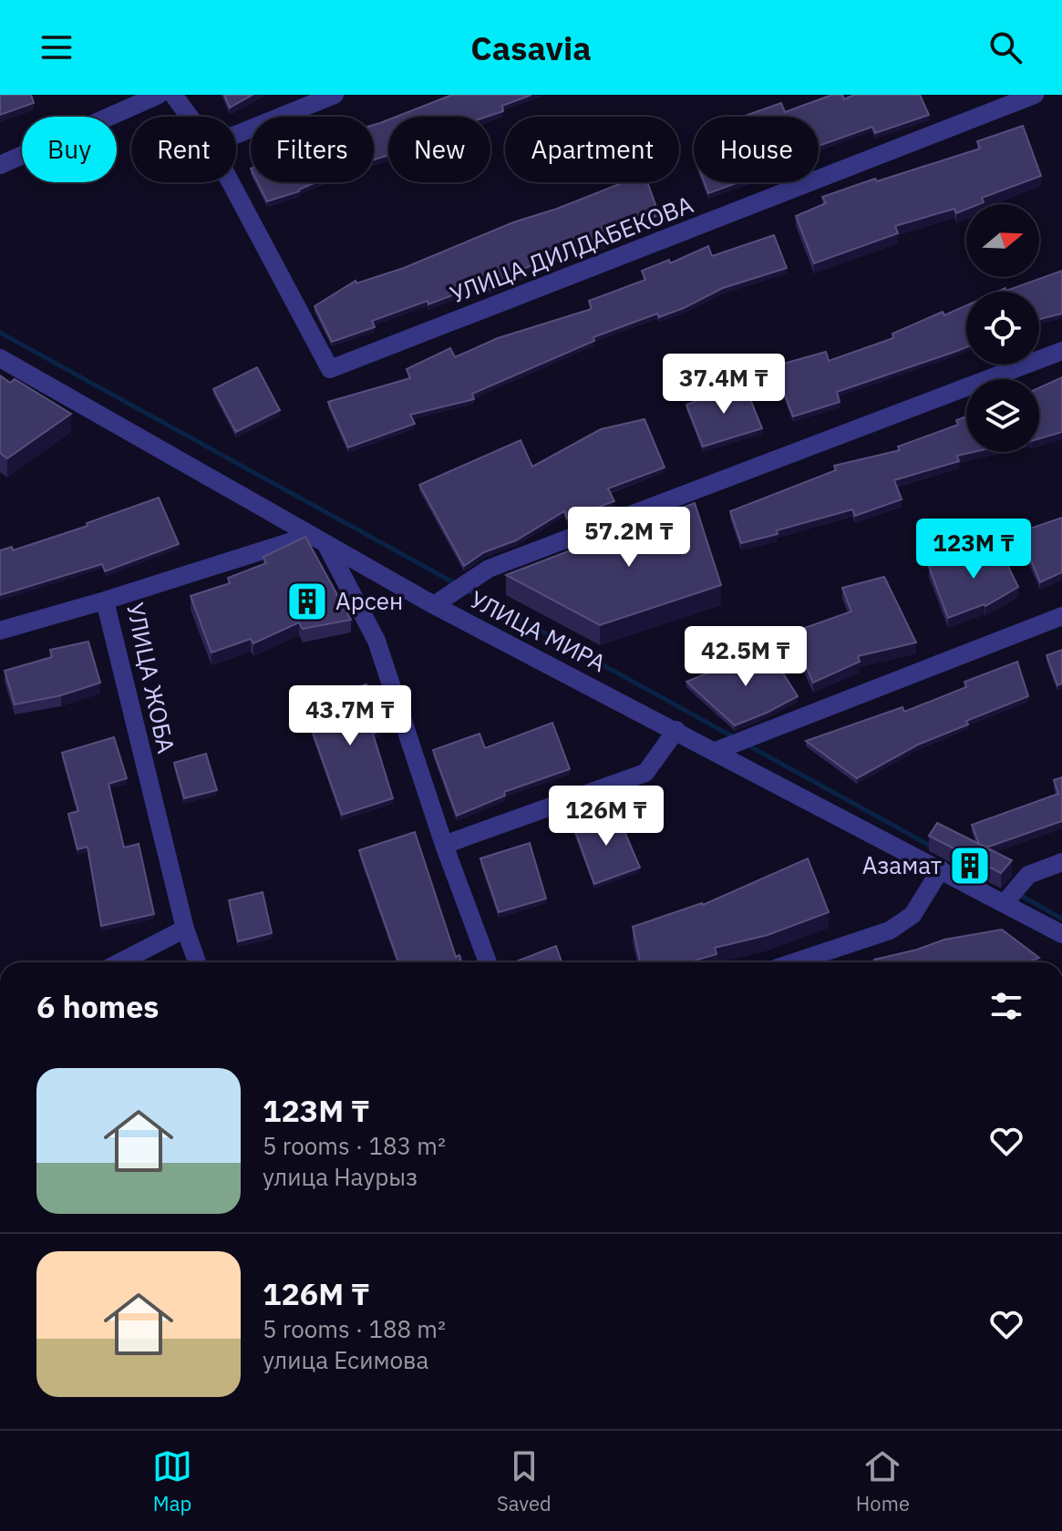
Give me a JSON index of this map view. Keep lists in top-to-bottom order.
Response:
{
  "streets": {
    "street": ["УЛИЦА ДИЛДАБЕКОВА", "УЛИЦА МИРА", "УЛИЦА ЖОБА"]
  },
  "crossings": [
    ["УЛИЦА МИРА", "УЛИЦА ЖОБА"]
  ],
  "places": {
    "building": ["Арсен", "Азамат"]
  },
  "north": "right",
  "page": {
    "header": "Casavia",
    "chip": [
      "Buy",
      "Rent",
      "Filters",
      "New",
      "Apartment",
      "House"
    ],
    "price": [
      "37.4M ₸",
      "57.2M ₸",
      "123M ₸",
      "42.5M ₸",
      "43.7M ₸",
      "126M ₸"
    ],
    "heading": "6 homes",
    "list": [
      {
        "name": "123M ₸",
        "note": "5 rooms · 183 m² · улица Наурыз"
      },
      {
        "name": "126M ₸",
        "note": "5 rooms · 188 m² · улица Есимова"
      }
    ],
    "tabs": ["Map", "Saved", "Home"]
  }
}
